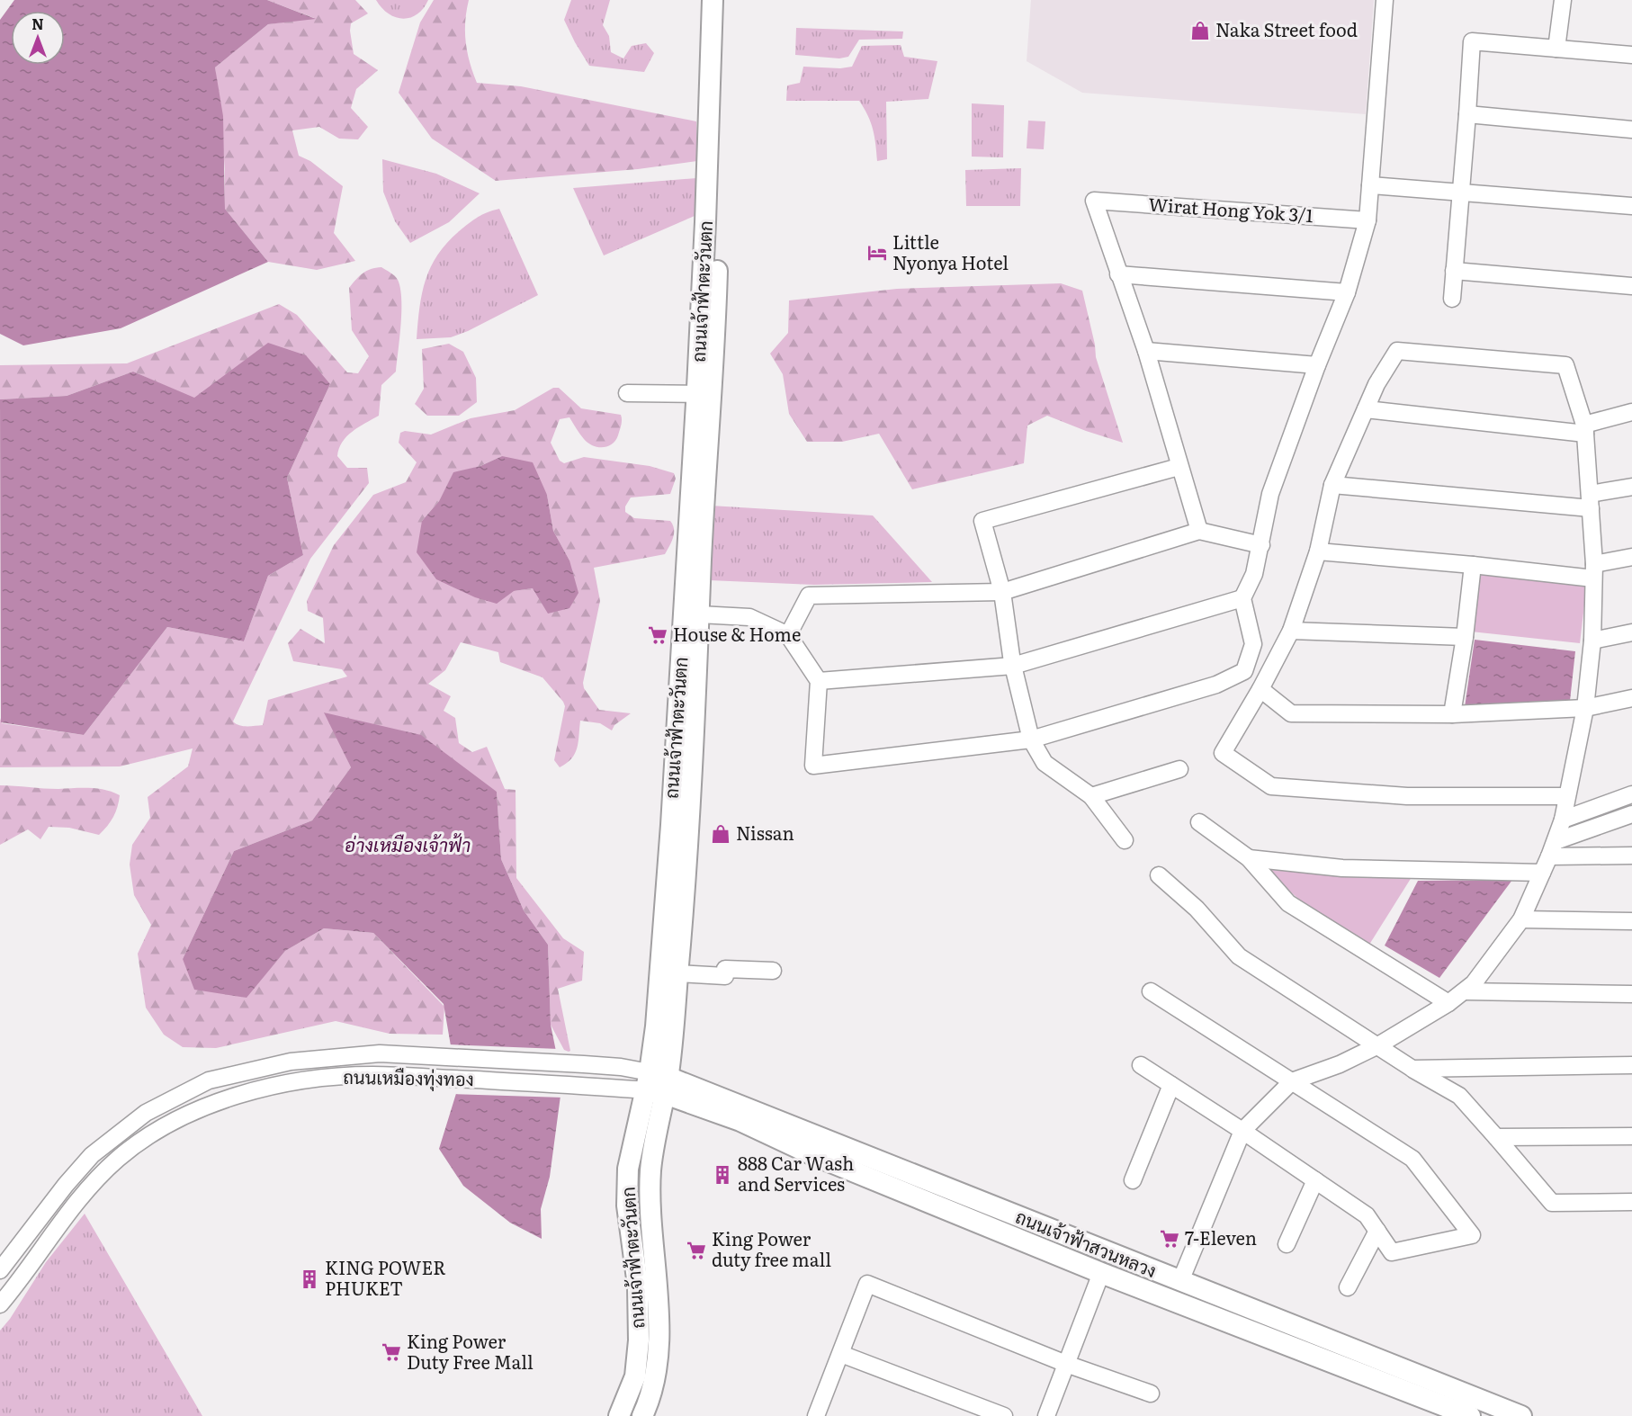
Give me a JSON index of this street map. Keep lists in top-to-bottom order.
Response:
{
  "streets": {
    "main road": ["ถนนเจ้าฟ้าตะวันตก", "ถนนเจ้าฟ้าสวนหลวง"],
    "street": ["Wirat Hong Yok 3/1", "ถนนเหมืองทุ่งทอง"]
  },
  "crossings": [
    ["ถนนเจ้าฟ้าตะวันตก", "ถนนเหมืองทุ่งทอง"],
    ["ถนนเจ้าฟ้าตะวันตก", "ถนนเจ้าฟ้าสวนหลวง"],
    ["ถนนเหมืองทุ่งทอง", "ถนนเจ้าฟ้าสวนหลวง"]
  ],
  "water": ["อ่างเหมืองเจ้าฟ้า"],
  "places": {
    "shop": ["Naka Street food", "Nissan"],
    "hotel": ["Little Nyonya Hotel"],
    "supermarket": [
      "House & Home",
      "7-Eleven",
      "King Power duty free mall",
      "King Power Duty Free Mall"
    ],
    "building": ["888 Car Wash and Services", "KING POWER PHUKET"]
  },
  "north": "top"
}
